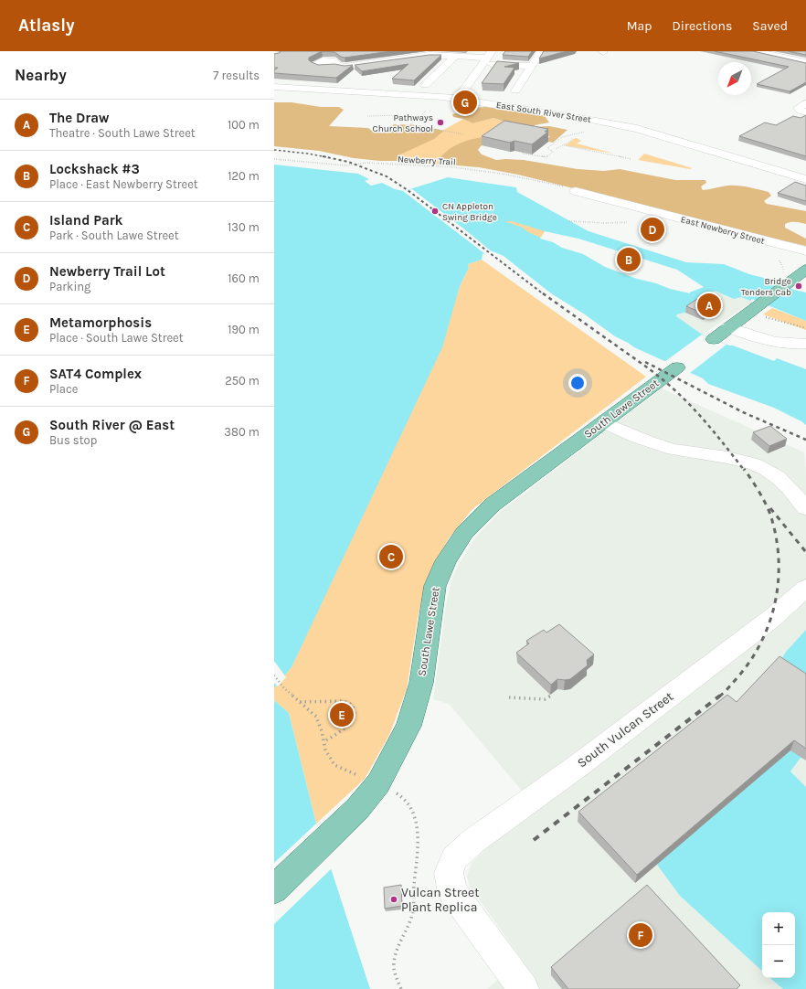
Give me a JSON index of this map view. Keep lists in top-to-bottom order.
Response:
{
  "streets": {
    "main road": ["South Lawe Street"],
    "street": ["East South River Street", "East Newberry Street", "South Vulcan Street"],
    "path": ["Newberry Trail"]
  },
  "crossings": [
    ["Newberry Trail", "East Newberry Street"]
  ],
  "places": [
    "Pathways Church School",
    "CN Appleton Swing Bridge",
    "Bridge Tenders Cab",
    "Vulcan Street Plant Replica"
  ],
  "north": "bottom left",
  "page": {
    "header": "Atlasly",
    "nav": ["Map", "Directions", "Saved"],
    "heading": ["Nearby", "7 results"],
    "pins": [
      "G",
      "D",
      "B",
      "A",
      "C",
      "E",
      "F"
    ],
    "list": [
      {
        "mark": "A",
        "name": "The Draw",
        "note": "Theatre · South Lawe Street",
        "value": "100 m"
      },
      {
        "mark": "B",
        "name": "Lockshack #3",
        "note": "Place · East Newberry Street",
        "value": "120 m"
      },
      {
        "mark": "C",
        "name": "Island Park",
        "note": "Park · South Lawe Street",
        "value": "130 m"
      },
      {
        "mark": "D",
        "name": "Newberry Trail Lot",
        "note": "Parking",
        "value": "160 m"
      },
      {
        "mark": "E",
        "name": "Metamorphosis",
        "note": "Place · South Lawe Street",
        "value": "190 m"
      },
      {
        "mark": "F",
        "name": "SAT4 Complex",
        "note": "Place",
        "value": "250 m"
      },
      {
        "mark": "G",
        "name": "South River @ East",
        "note": "Bus stop",
        "value": "380 m"
      }
    ],
    "map_buttons": ["+", "−"]
  }
}
